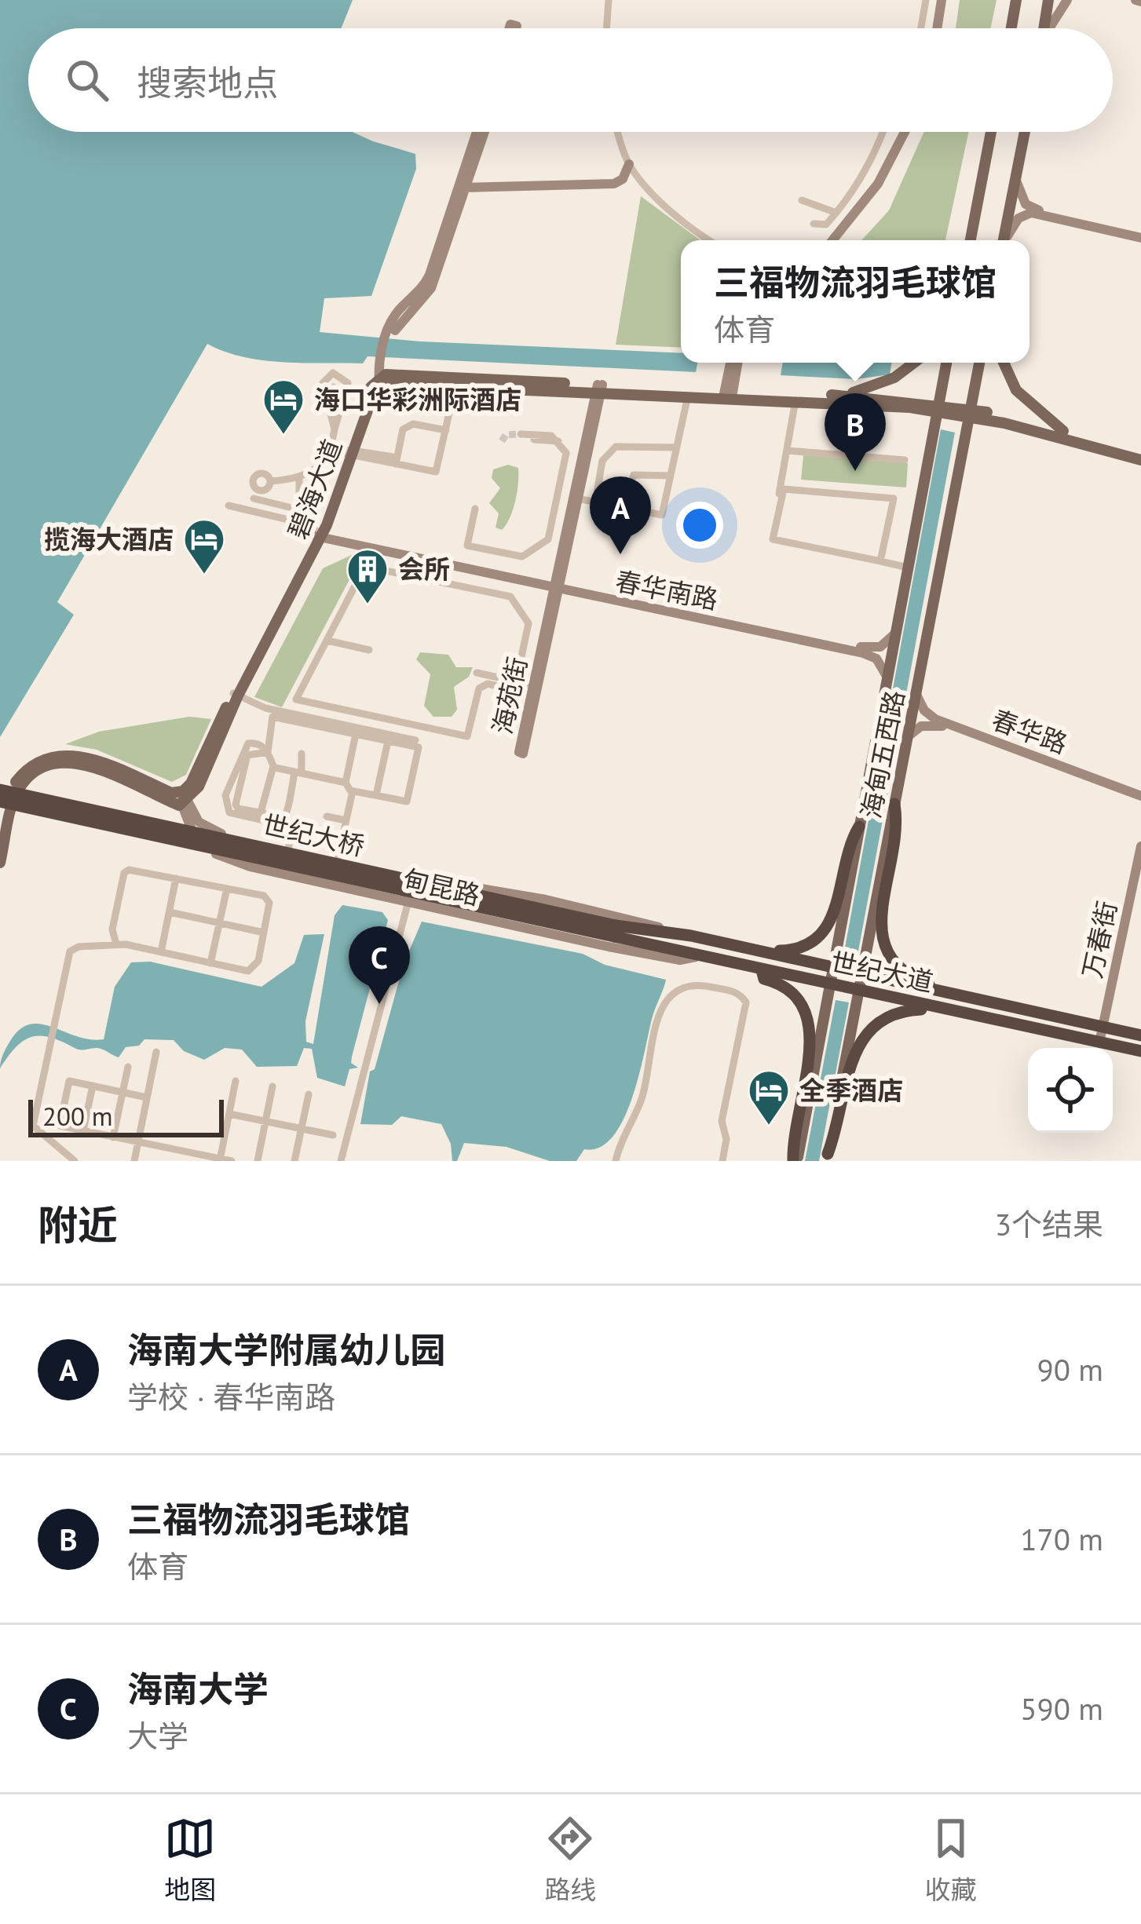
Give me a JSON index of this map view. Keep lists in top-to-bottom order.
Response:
{
  "streets": {
    "highway": ["世纪大桥", "世纪大道"],
    "main road": ["碧海大道", "海甸五西路"],
    "street": [
      "春华南路",
      "海苑街",
      "春华路",
      "甸昆路",
      "万春街"
    ]
  },
  "crossings": [
    ["碧海大道", "春华南路"],
    ["碧海大道", "甸昆路"],
    ["春华南路", "海苑街"],
    ["春华南路", "海甸五西路"],
    ["春华路", "海甸五西路"],
    ["海甸五西路", "世纪大道"],
    ["世纪大桥", "世纪大道"],
    ["甸昆路", "世纪大道"],
    ["万春街", "世纪大道"]
  ],
  "places": {
    "hotel": ["海口华彩洲际酒店", "揽海大酒店", "全季酒店"],
    "building": ["会所"]
  },
  "scale_bar": "200 m",
  "page": {
    "search": "搜索地点",
    "popup": ["三福物流羽毛球馆", "体育"],
    "pins": ["B", "A", "C"],
    "scale": "200 m",
    "heading": ["附近", "3个结果"],
    "list": [
      {
        "mark": "A",
        "name": "海南大学附属幼儿园",
        "note": "学校 · 春华南路",
        "value": "90 m"
      },
      {
        "mark": "B",
        "name": "三福物流羽毛球馆",
        "note": "体育",
        "value": "170 m"
      },
      {
        "mark": "C",
        "name": "海南大学",
        "note": "大学",
        "value": "590 m"
      }
    ],
    "nav": ["地图", "路线", "收藏"]
  }
}
